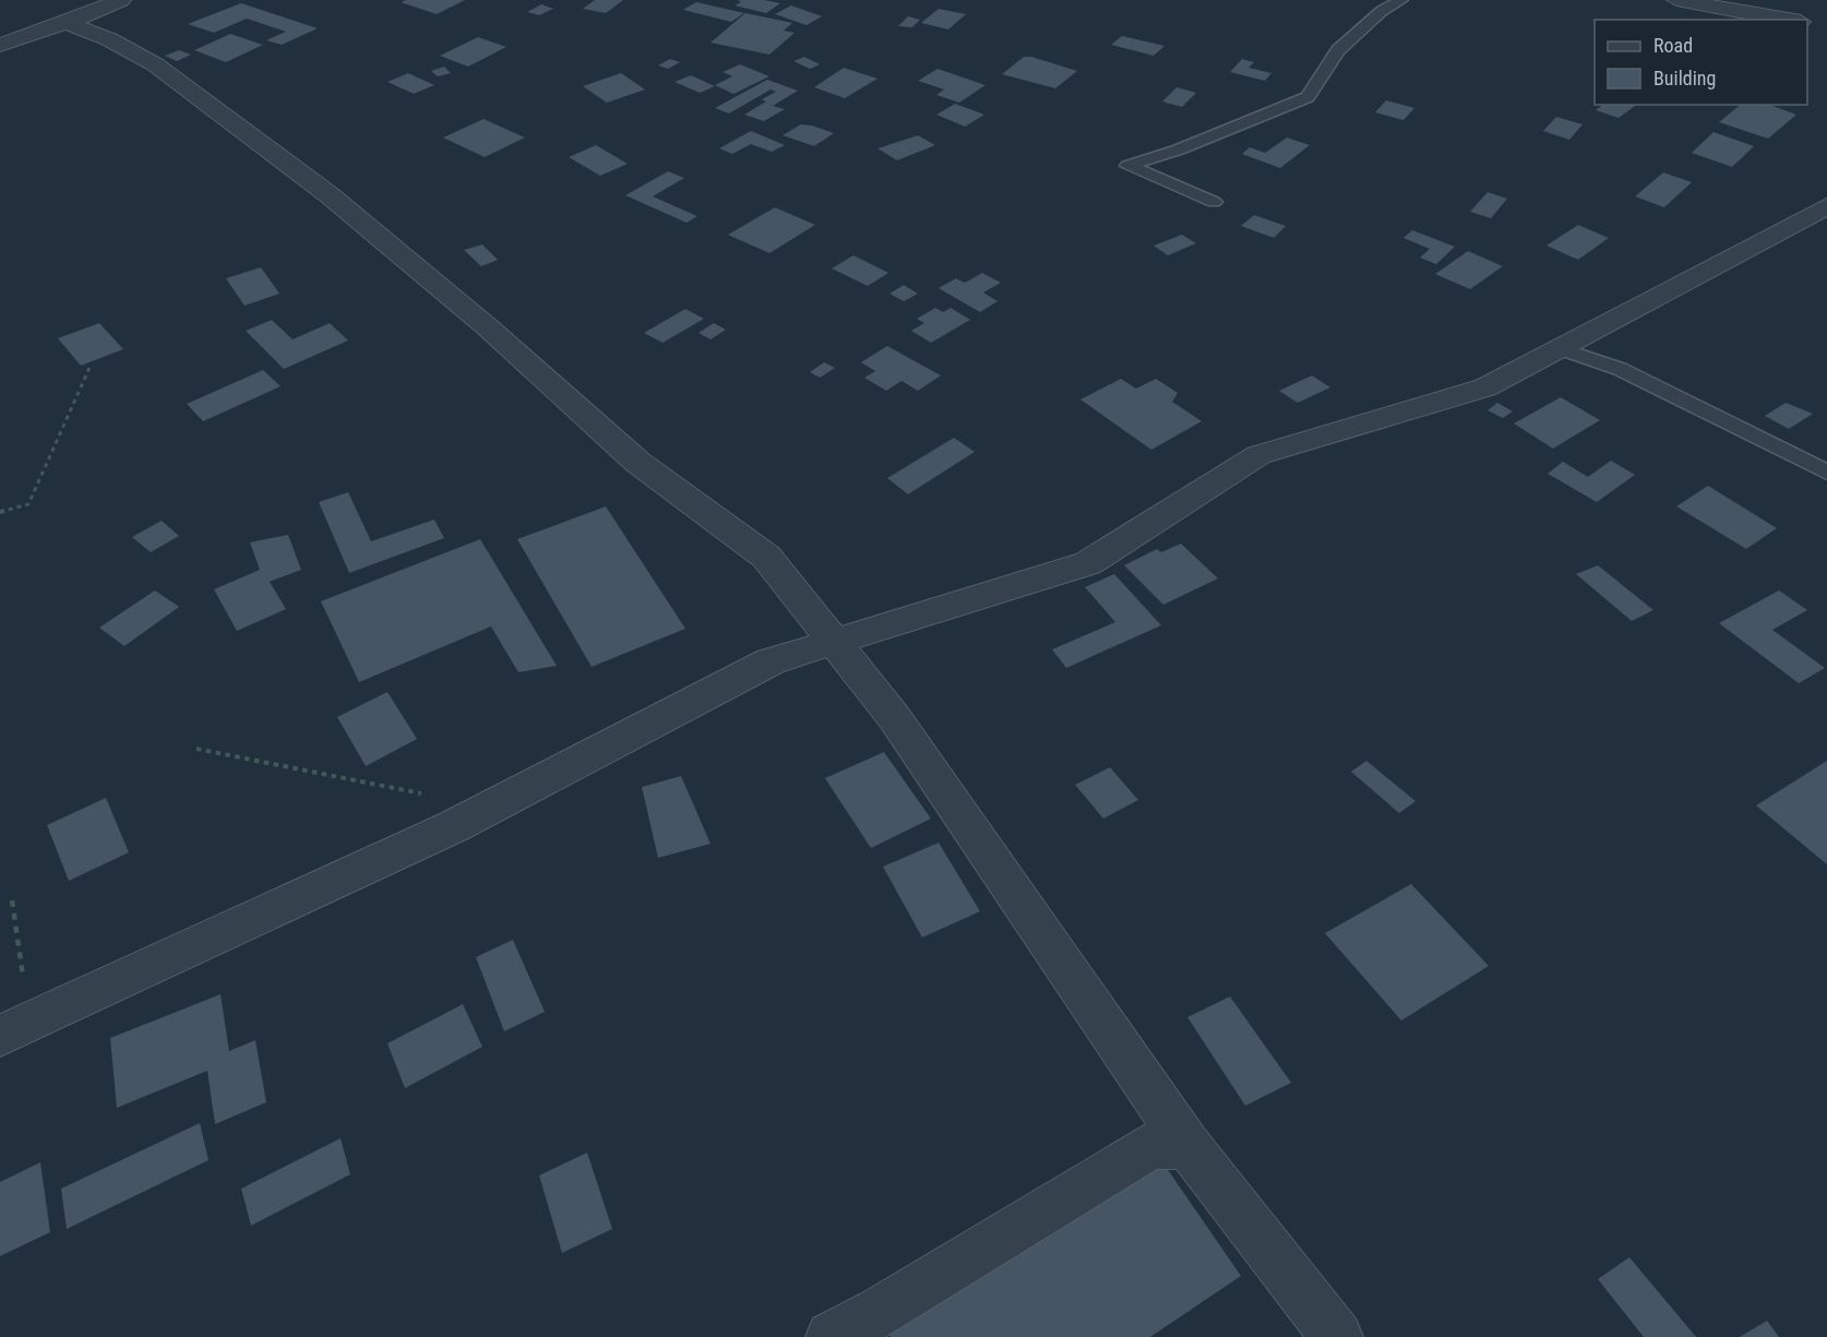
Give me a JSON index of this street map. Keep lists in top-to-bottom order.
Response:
{
  "legend": ["Road", "Building"]
}
